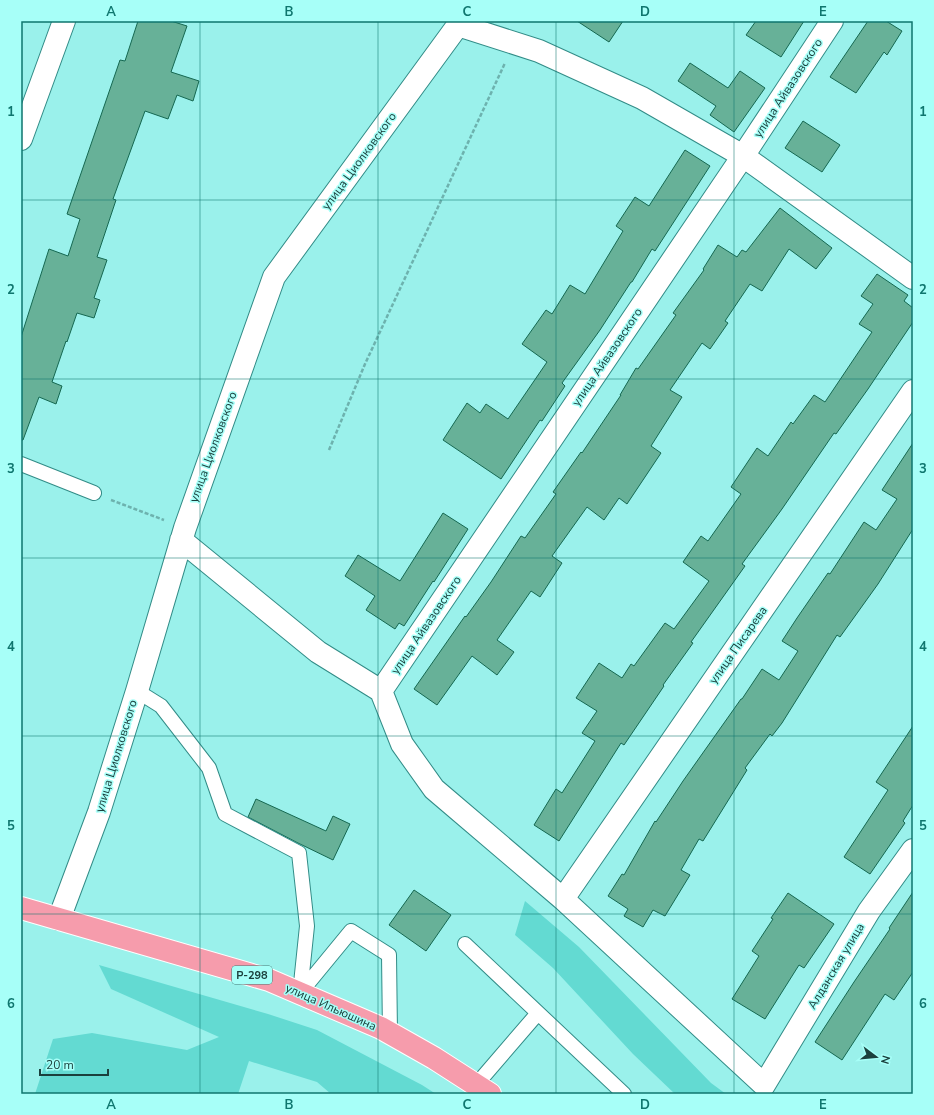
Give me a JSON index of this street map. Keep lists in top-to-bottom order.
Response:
{
  "streets": {
    "highway": ["Р-298", "улица Ильюшина"],
    "street": [
      "улица Айвазовского",
      "улица Циолковского",
      "улица Писарева",
      "Алданская улица"
    ]
  },
  "crossings": [
    ["улица Циолковского", "улица Ильюшина"],
    ["улица Писарева", "Алданская улица"]
  ],
  "scale_bar": "20 m",
  "north": "right",
  "grid": {
    "columns": [
      "A",
      "B",
      "C",
      "D",
      "E"
    ],
    "rows": [
      "1",
      "2",
      "3",
      "4",
      "5",
      "6"
    ]
  }
}
